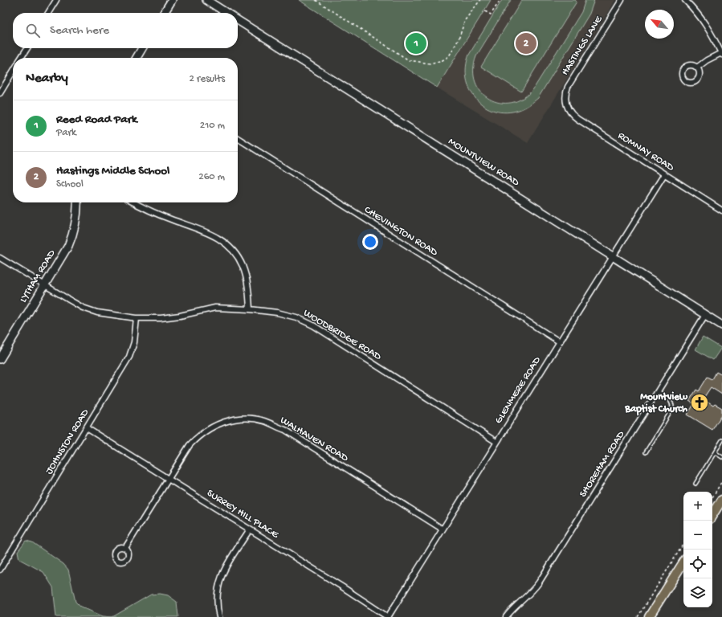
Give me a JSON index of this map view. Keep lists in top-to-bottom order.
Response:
{
  "streets": {
    "street": [
      "HASTINGS LANE",
      "ROMNAY ROAD",
      "MOUNTVIEW ROAD",
      "CHEVINGTON ROAD",
      "LYTHAM ROAD",
      "WOODBRIDGE ROAD",
      "GLENMERE ROAD",
      "WALHAVEN ROAD",
      "JOHNSTON ROAD",
      "SHOREHAM ROAD",
      "SURREY HILL PLACE"
    ]
  },
  "crossings": [
    ["HASTINGS LANE", "ROMNAY ROAD"],
    ["ROMNAY ROAD", "GLENMERE ROAD"],
    ["MOUNTVIEW ROAD", "GLENMERE ROAD"],
    ["MOUNTVIEW ROAD", "SHOREHAM ROAD"],
    ["CHEVINGTON ROAD", "GLENMERE ROAD"],
    ["LYTHAM ROAD", "WOODBRIDGE ROAD"],
    ["WOODBRIDGE ROAD", "GLENMERE ROAD"],
    ["WOODBRIDGE ROAD", "JOHNSTON ROAD"],
    ["GLENMERE ROAD", "WALHAVEN ROAD"],
    ["GLENMERE ROAD", "SURREY HILL PLACE"],
    ["WALHAVEN ROAD", "SURREY HILL PLACE"],
    ["JOHNSTON ROAD", "SURREY HILL PLACE"]
  ],
  "places": {
    "church": ["Mountview Baptist Church"]
  },
  "north": "top left",
  "page": {
    "search": "Search here",
    "pins": ["1", "2"],
    "heading": ["Nearby", "2 results"],
    "list": [
      {
        "mark": "1",
        "name": "Reed Road Park",
        "note": "Park",
        "value": "210 m"
      },
      {
        "mark": "2",
        "name": "Hastings Middle School",
        "note": "School",
        "value": "260 m"
      }
    ],
    "map_buttons": ["+", "−"]
  }
}
